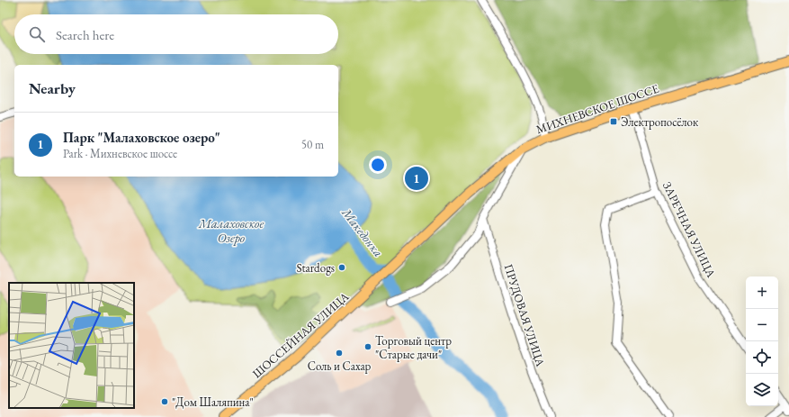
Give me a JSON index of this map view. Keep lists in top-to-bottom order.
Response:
{
  "streets": {
    "main road": ["МИХНЕВСКОЕ ШОССЕ", "ШОССЕЙНАЯ УЛИЦА"],
    "street": ["ЗАРЕЧНАЯ УЛИЦА", "ПРУДОВАЯ УЛИЦА"]
  },
  "crossings": [
    ["МИХНЕВСКОЕ ШОССЕ", "ЗАРЕЧНАЯ УЛИЦА"],
    ["МИХНЕВСКОЕ ШОССЕ", "ШОССЕЙНАЯ УЛИЦА"]
  ],
  "water": ["Малаховское Озеро", "Македонка"],
  "places": {
    "transit": ["Электропосёлок"],
    "other": [
      "Stardogs",
      "Торговый центр \"Старые дачи\"",
      "Соль и Сахар",
      "\"Дом Шаляпина\""
    ]
  },
  "page": {
    "search": "Search here",
    "heading": "Nearby",
    "list": [
      {
        "mark": "1",
        "name": "Парк \"Малаховское озеро\"",
        "note": "Park · Михневское шоссе",
        "value": "50 m"
      }
    ],
    "pins": "1",
    "map_buttons": ["+", "−"]
  }
}
